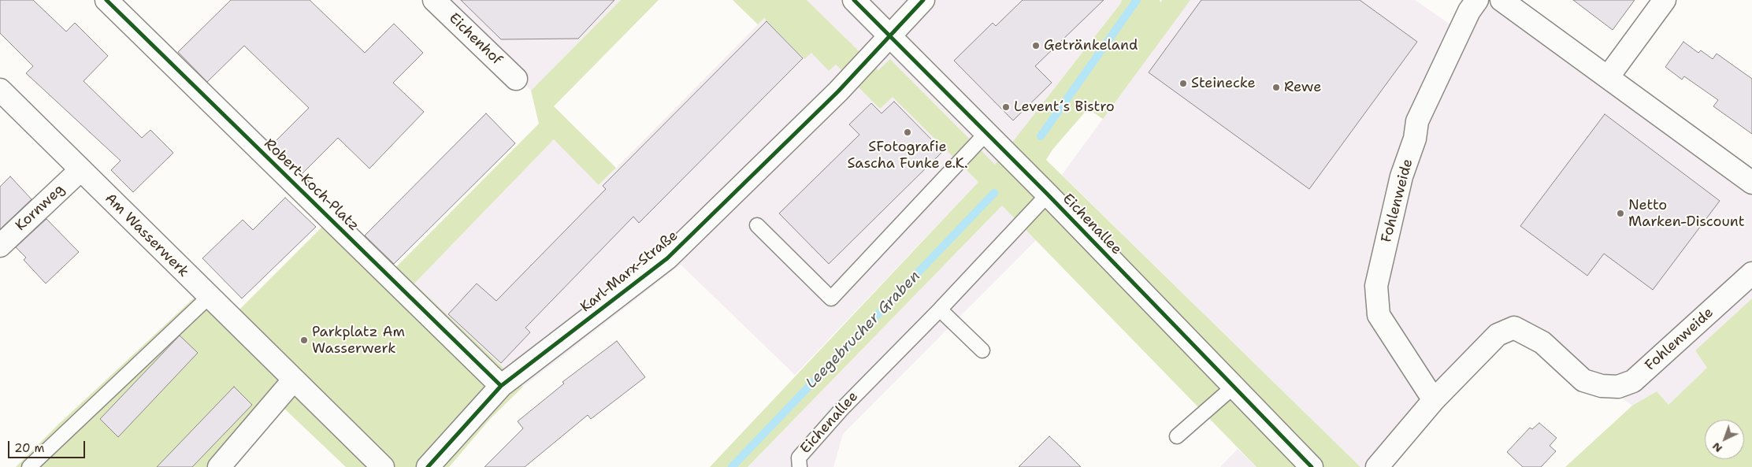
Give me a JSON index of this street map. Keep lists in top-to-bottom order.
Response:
{
  "streets": {
    "street": [
      "Eichenhof",
      "Robert-Koch-Platz",
      "Fohlenweide",
      "Kornweg",
      "Eichenallee",
      "Am Wasserwerk",
      "Karl-Marx-Straße"
    ]
  },
  "crossings": [
    ["Robert-Koch-Platz", "Karl-Marx-Straße"],
    ["Kornweg", "Am Wasserwerk"],
    ["Eichenallee", "Karl-Marx-Straße"]
  ],
  "water": ["Leegebrucher Graben"],
  "places": [
    "Getränkeland",
    "Steinecke",
    "Rewe",
    "Levent´s Bistro",
    "SFotografie Sascha Funke e.K.",
    "Netto Marken-Discount",
    "Parkplatz Am Wasserwerk"
  ],
  "scale_bar": "20 m",
  "north": "bottom left"
}
